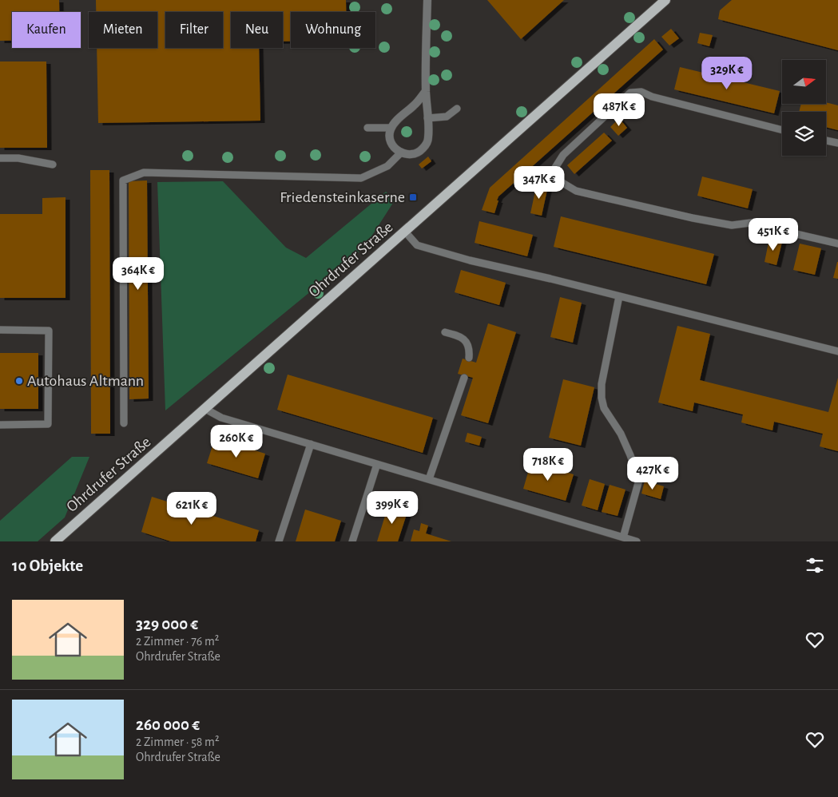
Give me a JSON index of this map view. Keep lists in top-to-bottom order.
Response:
{
  "streets": {
    "main road": ["Ohrdrufer Straße"]
  },
  "places": {
    "transit": ["Friedensteinkaserne"],
    "other": ["Autohaus Altmann"]
  },
  "north": "right",
  "page": {
    "chip": [
      "Kaufen",
      "Mieten",
      "Filter",
      "Neu",
      "Wohnung"
    ],
    "price": [
      "329K €",
      "487K €",
      "347K €",
      "451K €",
      "364K €",
      "260K €",
      "718K €",
      "427K €",
      "399K €",
      "621K €"
    ],
    "heading": "10 Objekte",
    "list": [
      {
        "name": "329 000 €",
        "note": "2 Zimmer · 76 m² · Ohrdrufer Straße"
      },
      {
        "name": "260 000 €",
        "note": "2 Zimmer · 58 m² · Ohrdrufer Straße"
      }
    ]
  }
}
